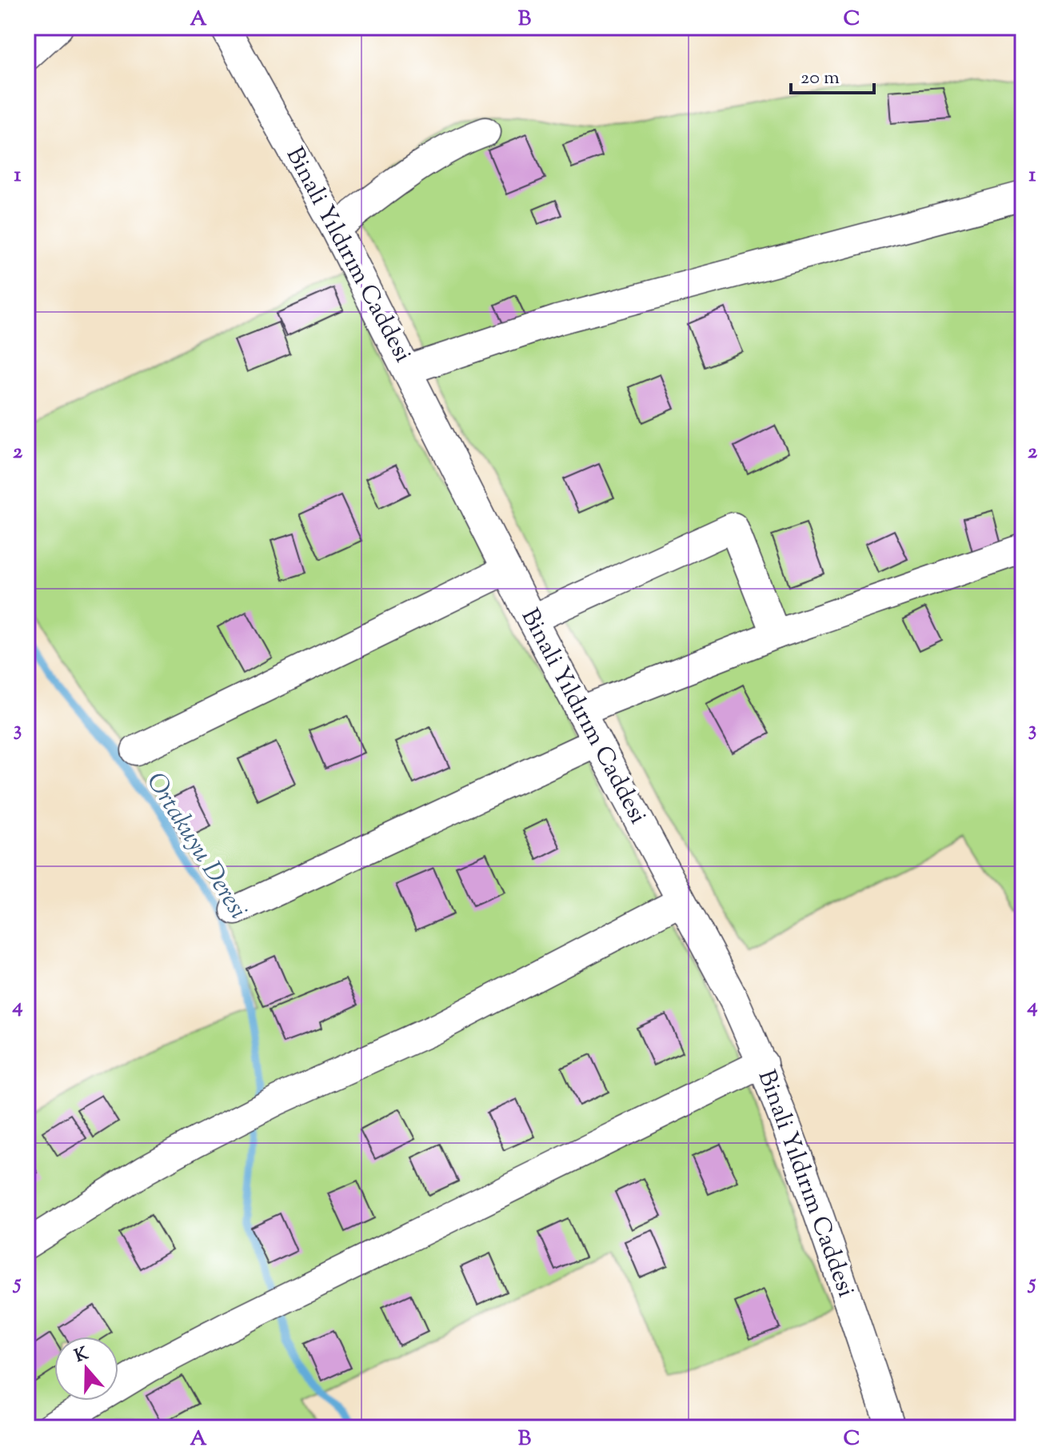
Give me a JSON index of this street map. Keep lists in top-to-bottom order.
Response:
{
  "streets": {
    "street": ["Binali Yıldırım Caddesi"]
  },
  "water": ["Ortakuyu Deresi"],
  "scale_bar": "20 m",
  "north": "top",
  "grid": {
    "columns": ["A", "B", "C"],
    "rows": [
      "1",
      "2",
      "3",
      "4",
      "5"
    ]
  }
}
